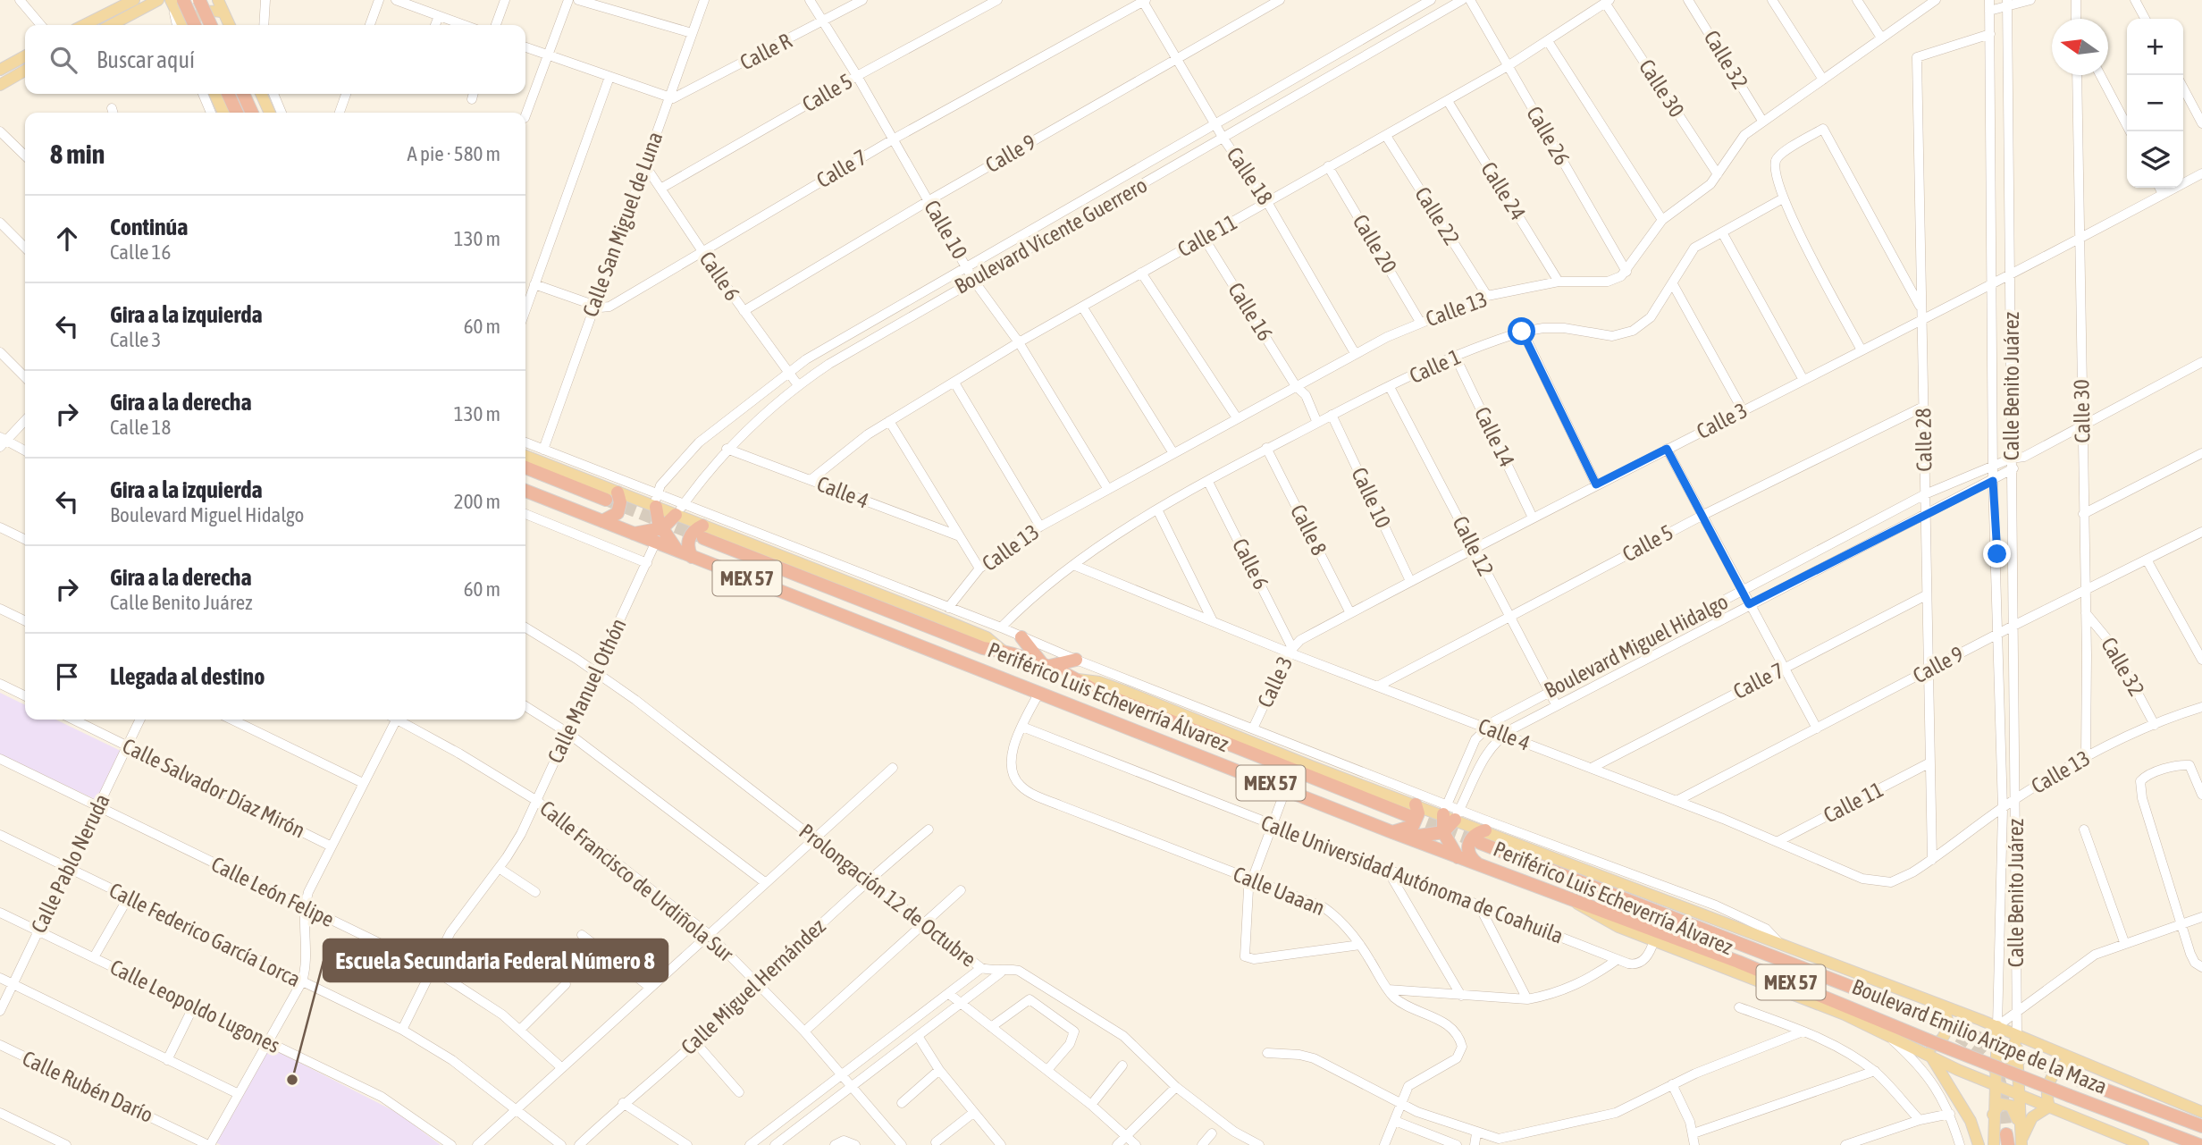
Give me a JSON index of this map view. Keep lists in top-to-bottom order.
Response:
{
  "streets": {
    "highway": ["MEX 57", "Periférico Luis Echeverría Álvarez", "Boulevard Emilio Arizpe de la Maza"],
    "street": [
      "Calle R",
      "Calle 32",
      "Calle 30",
      "Calle 5",
      "Calle 26",
      "Calle 9",
      "Calle 7",
      "Calle 18",
      "Calle 24",
      "Calle 22",
      "Calle San Miguel de Luna",
      "Calle 10",
      "Boulevard Vicente Guerrero",
      "Calle 11",
      "Calle 20",
      "Calle 6",
      "Calle 13",
      "Calle 16",
      "Calle 1",
      "Calle Benito Juárez",
      "Calle 3",
      "Calle 14",
      "Calle 28",
      "Calle 4",
      "Calle 8",
      "Calle 12",
      "Boulevard Miguel Hidalgo",
      "Calle Manuel Othón",
      "Calle Salvador Díaz Mirón",
      "Calle Pablo Neruda",
      "Calle Universidad Autónoma de Coahuila",
      "Calle Francisco de Urdiñola Sur",
      "Calle Uaaan",
      "Calle León Felipe",
      "Prolongación 12 de Octubre",
      "Calle Federico García Lorca",
      "Calle Miguel Hernández",
      "Calle Leopoldo Lugones",
      "Calle Rubén Darío"
    ]
  },
  "crossings": [
    ["Calle R", "Calle San Miguel de Luna"],
    ["Calle R", "Calle 10"],
    ["Calle 32", "Calle 30"],
    ["Calle 32", "Calle 13"],
    ["Calle 30", "Calle 9"],
    ["Calle 30", "Calle 11"],
    ["Calle 30", "Calle 13"],
    ["Calle 30", "Calle 3"],
    ["Calle 5", "Calle 10"],
    ["Calle 5", "Calle 6"],
    ["Calle 5", "Calle 28"],
    ["Calle 5", "Calle 4"],
    ["Calle 5", "Calle 12"],
    ["Calle 26", "Calle 11"],
    ["Calle 26", "Calle 13"],
    ["Calle 9", "Calle 18"],
    ["Calle 9", "Calle 10"],
    ["Calle 9", "Calle 6"],
    ["Calle 9", "Calle Benito Juárez"],
    ["Calle 9", "Calle 28"],
    ["Calle 9", "Calle 4"],
    ["Calle 7", "Calle 18"],
    ["Calle 7", "Calle San Miguel de Luna"],
    ["Calle 7", "Calle 10"],
    ["Calle 7", "Calle 6"],
    ["Calle 7", "Calle 28"],
    ["Calle 7", "Calle 4"],
    ["Calle 18", "Boulevard Vicente Guerrero"],
    ["Calle 18", "Calle 11"],
    ["Calle 18", "Calle 13"],
    ["Calle 24", "Calle 11"],
    ["Calle 24", "Calle 13"],
    ["Calle 22", "Calle 11"],
    ["Calle 22", "Calle 13"],
    ["Calle San Miguel de Luna", "Calle 6"],
    ["Calle San Miguel de Luna", "Periférico Luis Echeverría Álvarez"],
    ["Calle 10", "Boulevard Vicente Guerrero"],
    ["Calle 10", "Calle 11"],
    ["Calle 10", "Calle 13"],
    ["Calle 10", "Calle 1"],
    ["Calle 10", "Calle 3"],
    ["Boulevard Vicente Guerrero", "Calle 6"],
    ["Boulevard Vicente Guerrero", "Calle 4"],
    ["Boulevard Vicente Guerrero", "Periférico Luis Echeverría Álvarez"],
    ["Calle 11", "Calle 20"],
    ["Calle 11", "Calle 16"],
    ["Calle 11", "Calle 28"],
    ["Calle 11", "Calle 4"],
    ["Calle 20", "Calle 13"],
    ["Calle 6", "Calle 1"],
    ["Calle 6", "Calle 3"],
    ["Calle 6", "Calle 4"],
    ["Calle 13", "Calle 16"],
    ["Calle 13", "Calle Benito Juárez"],
    ["Calle 13", "Calle 28"],
    ["Calle 13", "Calle 4"],
    ["Calle 13", "Periférico Luis Echeverría Álvarez"],
    ["Calle 16", "Calle 1"],
    ["Calle 1", "Calle 14"],
    ["Calle 1", "Calle 4"],
    ["Calle 1", "Calle 8"],
    ["Calle 1", "Calle 12"],
    ["Calle 1", "Periférico Luis Echeverría Álvarez"],
    ["Calle Benito Juárez", "Calle 3"],
    ["Calle Benito Juárez", "Calle 28"],
    ["Calle Benito Juárez", "Boulevard Miguel Hidalgo"],
    ["Calle Benito Juárez", "Periférico Luis Echeverría Álvarez"],
    ["Calle 3", "Calle 14"],
    ["Calle 3", "Calle 28"],
    ["Calle 3", "Calle 4"],
    ["Calle 3", "Calle 8"],
    ["Calle 3", "Calle 12"],
    ["Calle 3", "Periférico Luis Echeverría Álvarez"],
    ["Calle 28", "Calle 4"],
    ["Calle 28", "Boulevard Miguel Hidalgo"],
    ["Calle 4", "Boulevard Miguel Hidalgo"],
    ["Calle 12", "Boulevard Miguel Hidalgo"],
    ["Boulevard Miguel Hidalgo", "Periférico Luis Echeverría Álvarez"],
    ["Calle Manuel Othón", "Periférico Luis Echeverría Álvarez"],
    ["Calle Manuel Othón", "Calle Francisco de Urdiñola Sur"],
    ["Calle Manuel Othón", "Calle León Felipe"],
    ["Calle Manuel Othón", "Prolongación 12 de Octubre"],
    ["Calle Manuel Othón", "Calle Federico García Lorca"],
    ["Periférico Luis Echeverría Álvarez", "Calle Universidad Autónoma de Coahuila"],
    ["Periférico Luis Echeverría Álvarez", "Calle Uaaan"],
    ["Periférico Luis Echeverría Álvarez", "Boulevard Emilio Arizpe de la Maza"],
    ["Calle Salvador Díaz Mirón", "Calle Pablo Neruda"],
    ["Calle Pablo Neruda", "Calle León Felipe"],
    ["Calle Pablo Neruda", "Calle Federico García Lorca"],
    ["Calle Pablo Neruda", "Calle Leopoldo Lugones"],
    ["Calle Universidad Autónoma de Coahuila", "Calle Uaaan"],
    ["Calle Francisco de Urdiñola Sur", "Calle Miguel Hernández"],
    ["Prolongación 12 de Octubre", "Calle Miguel Hernández"]
  ],
  "places": ["Escuela Secundaria Federal Número 8"],
  "north": "left",
  "page": {
    "map_buttons": ["+", "−"],
    "search": "Buscar aquí",
    "heading": ["8 min", "A pie · 580 m"],
    "list": [
      ["Continúa", "Calle 16", "130 m"],
      ["Gira a la izquierda", "Calle 3", "60 m"],
      ["Gira a la derecha", "Calle 18", "130 m"],
      ["Gira a la izquierda", "Boulevard Miguel Hidalgo", "200 m"],
      ["Gira a la derecha", "Calle Benito Juárez", "60 m"],
      "Llegada al destino"
    ]
  }
}
